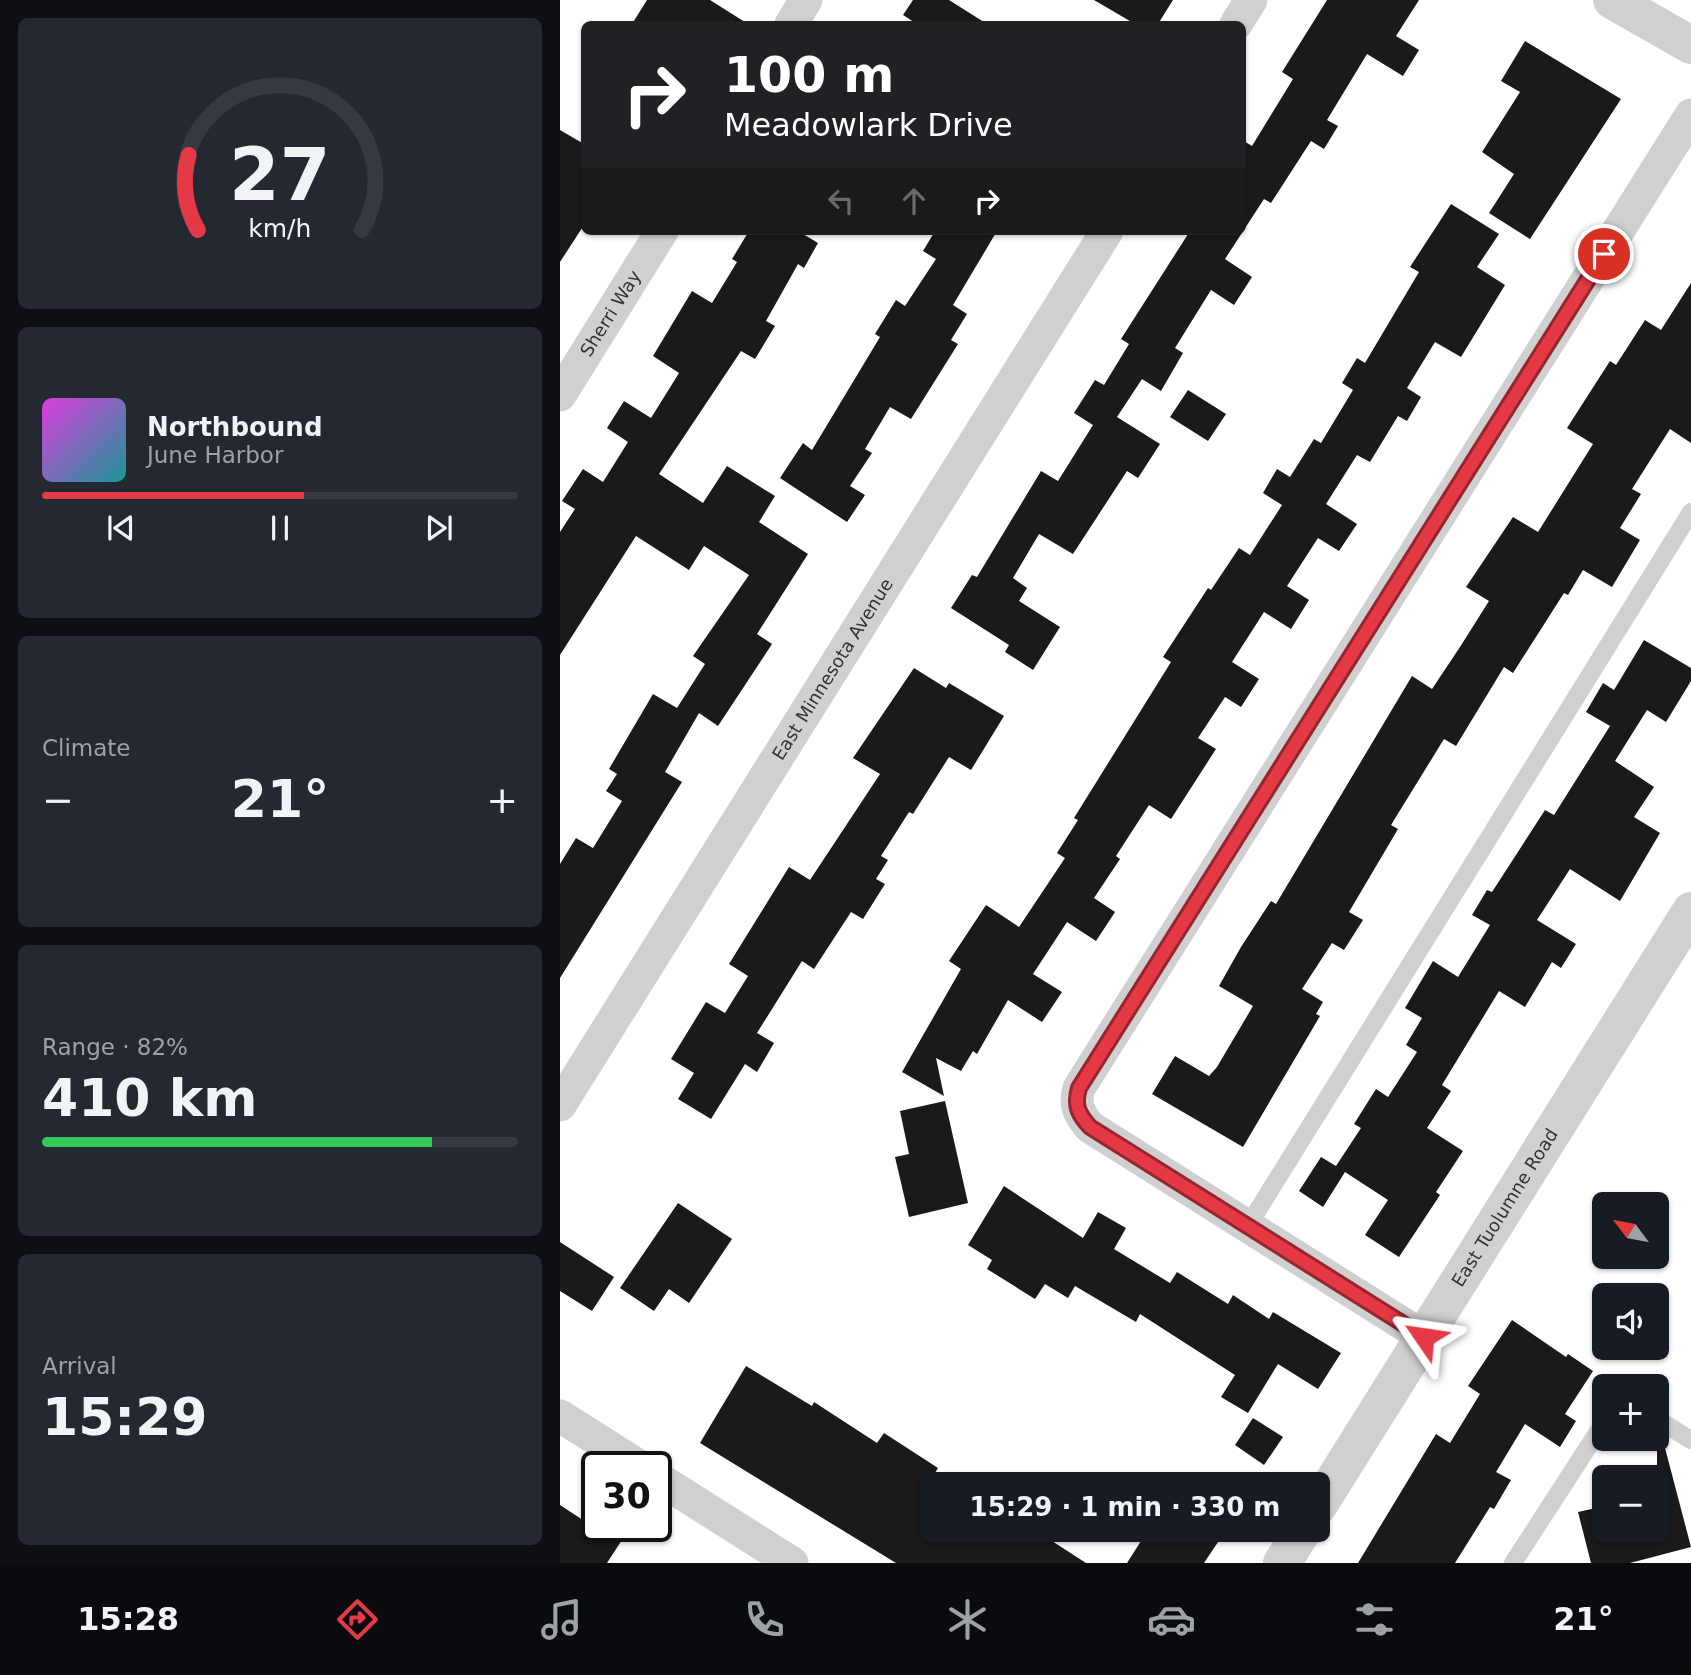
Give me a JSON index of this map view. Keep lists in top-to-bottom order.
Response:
{
  "streets": {
    "street": ["Sherri Way", "East Minnesota Avenue", "East Tuolumne Road"]
  },
  "north": "top left",
  "page": {
    "turn": ["100 m", "Meadowlark Drive"],
    "song": ["Northbound", "June Harbor"],
    "tile": [
      "Climate",
      ["Range · 82%", "410 km"],
      ["Arrival", "15:29"]
    ],
    "heat": ["−", "21°", "+"],
    "map_buttons": ["+", "−"],
    "limit": "30",
    "trip": "15:29 · 1 min · 330 m",
    "tabs": ["15:28", "21°"],
    "gauge": ["27", "km/h"]
  }
}
